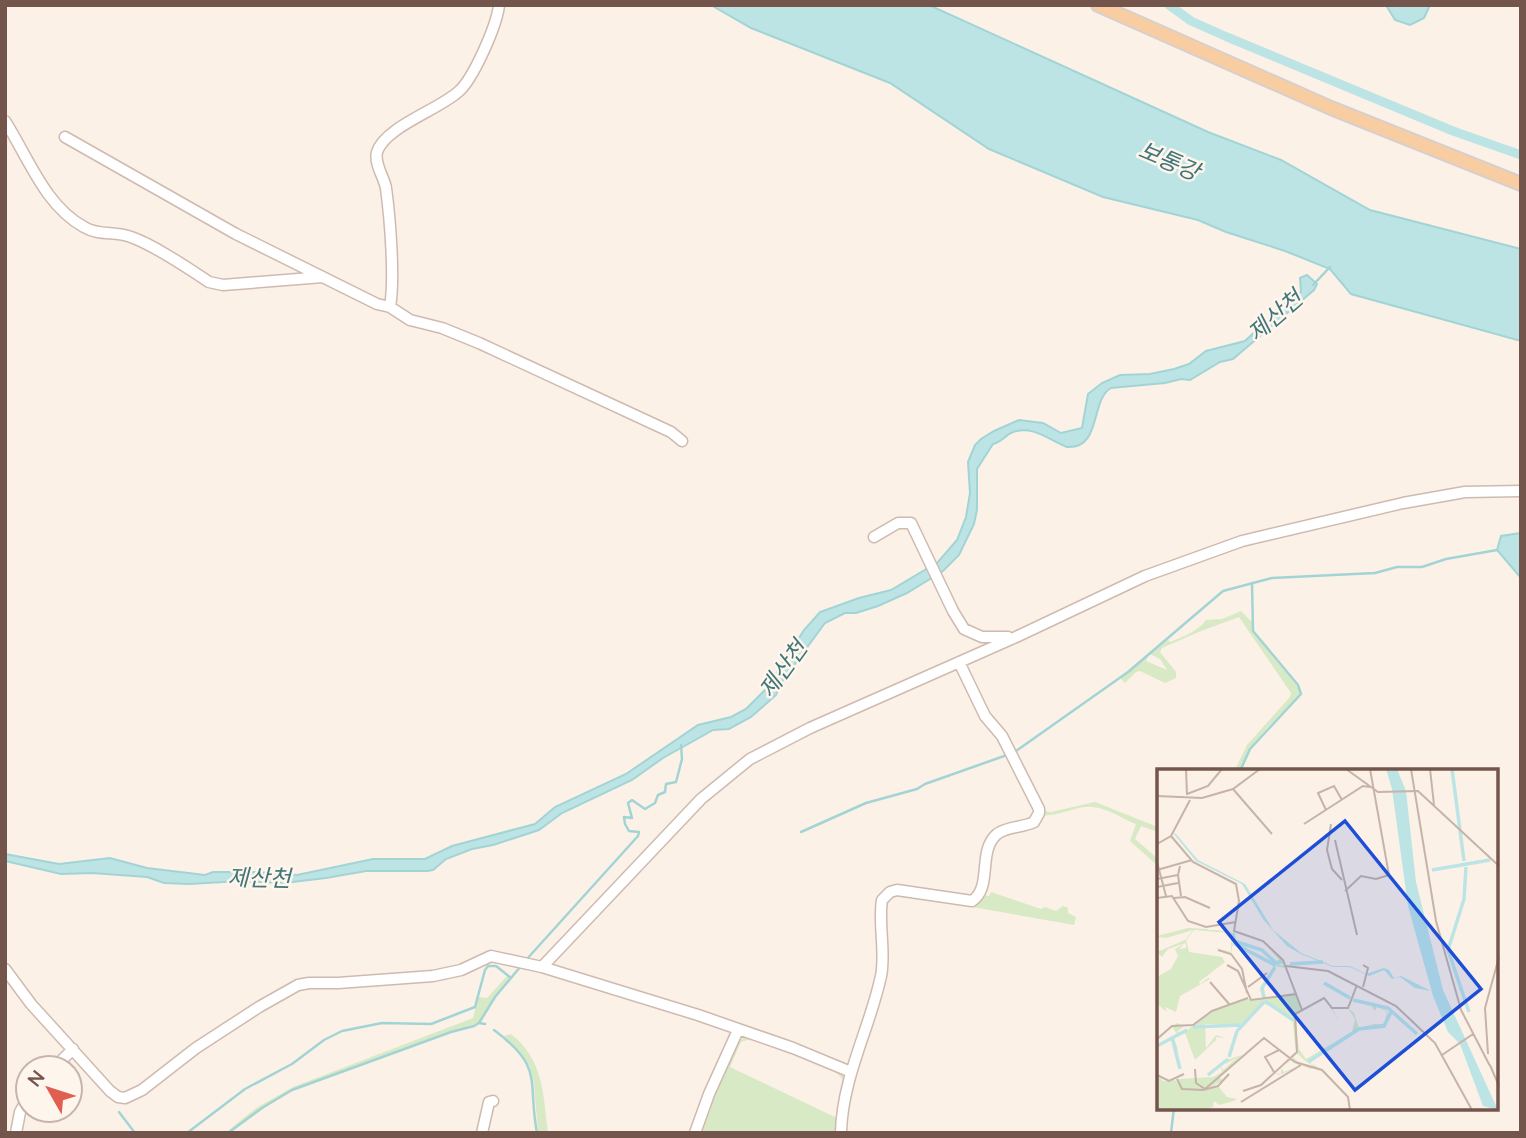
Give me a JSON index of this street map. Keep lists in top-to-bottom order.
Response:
{
  "water": ["보통강", "제산천"],
  "north": "top left"
}
